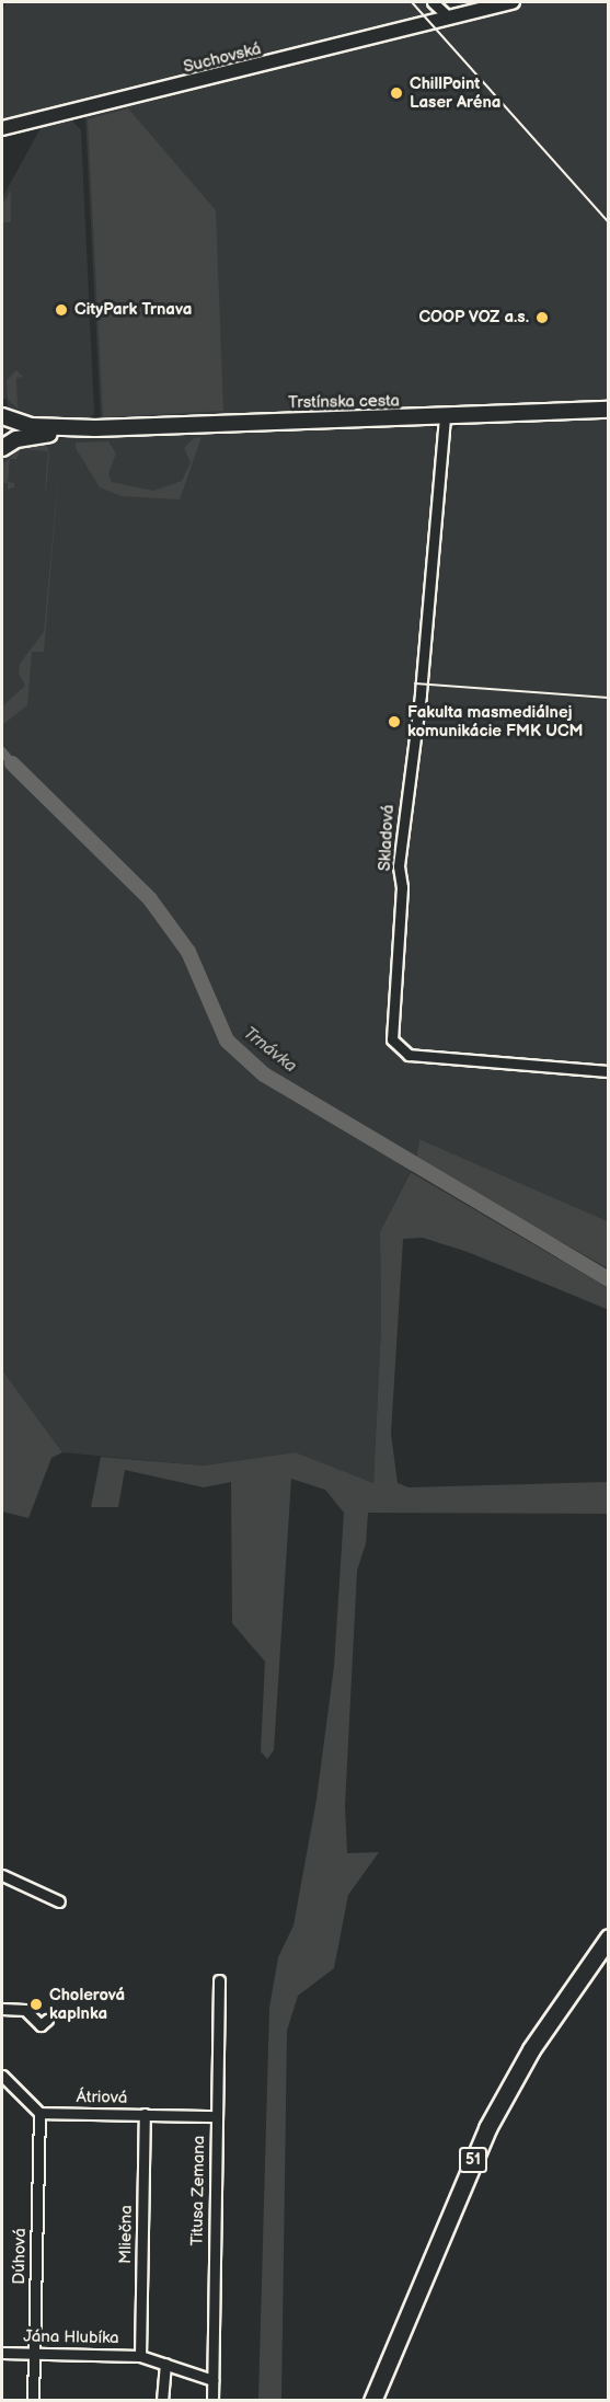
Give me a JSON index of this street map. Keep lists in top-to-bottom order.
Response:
{
  "streets": {
    "main road": ["Trstínska cesta", "51"],
    "street": [
      "Suchovská",
      "Skladová",
      "Átriová",
      "Titusa Zemana",
      "Mliečna",
      "Dúhová",
      "Jána Hlubíka"
    ]
  },
  "crossings": [
    ["Trstínska cesta", "Skladová"],
    ["Átriová", "Titusa Zemana"],
    ["Átriová", "Mliečna"],
    ["Átriová", "Dúhová"],
    ["Titusa Zemana", "Jána Hlubíka"],
    ["Mliečna", "Jána Hlubíka"],
    ["Dúhová", "Jána Hlubíka"]
  ],
  "water": ["Trnávka"],
  "places": [
    "ChillPoint Laser Aréna",
    "CityPark Trnava",
    "COOP VOZ a.s.",
    "Fakulta masmediálnej komunikácie FMK UCM",
    "Cholerová kaplnka"
  ]
}
